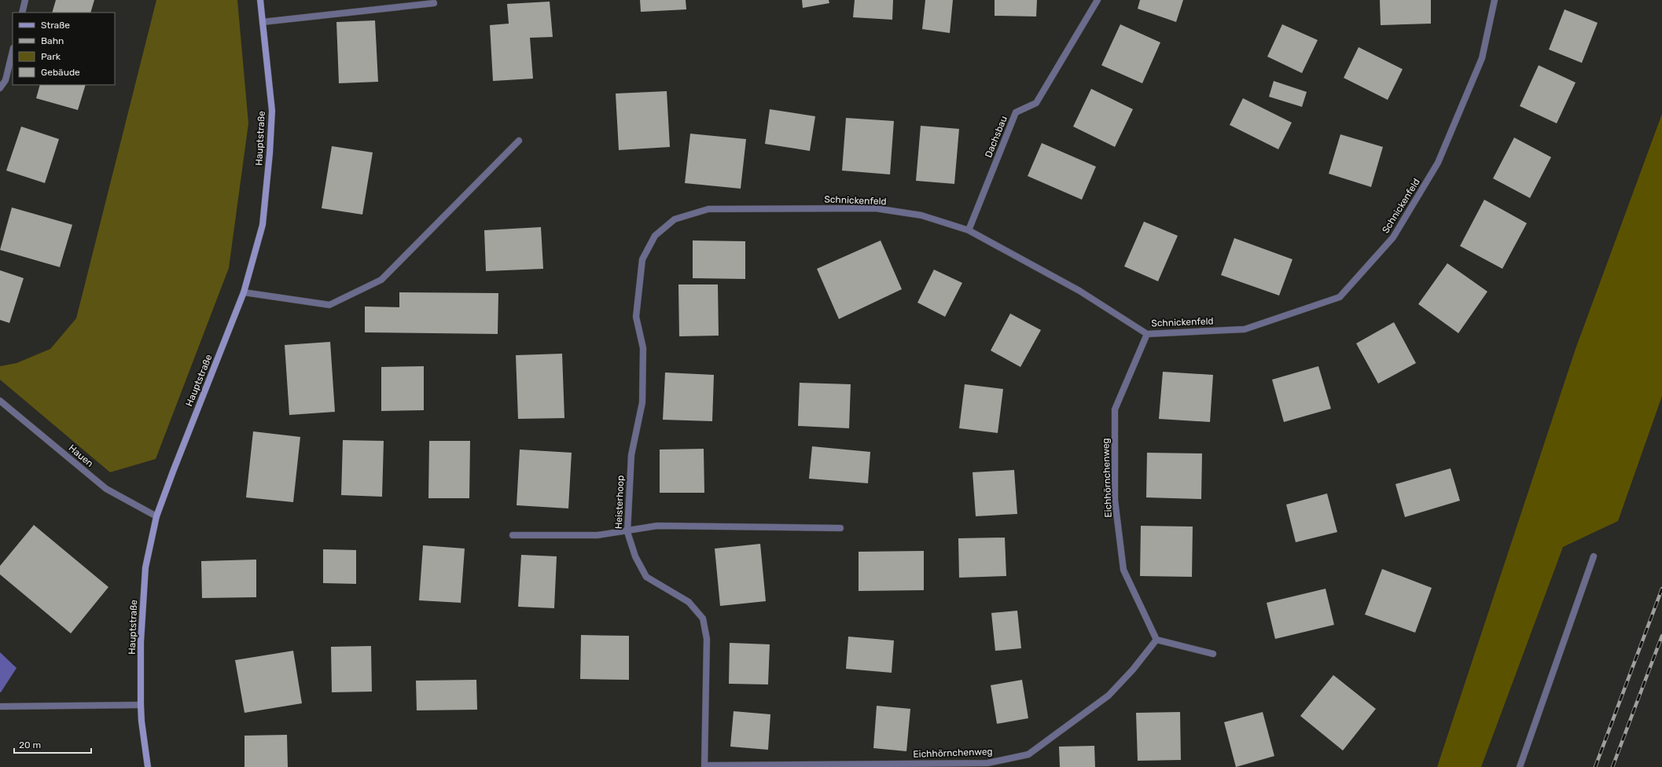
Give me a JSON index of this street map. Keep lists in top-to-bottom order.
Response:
{
  "streets": {
    "main road": ["Hauptstraße"],
    "street": [
      "Dachsbau",
      "Schnickenfeld",
      "Hauen",
      "Eichhörnchenweg",
      "Heisterhoop"
    ]
  },
  "crossings": [
    ["Dachsbau", "Schnickenfeld"],
    ["Hauptstraße", "Hauen"],
    ["Schnickenfeld", "Eichhörnchenweg"],
    ["Schnickenfeld", "Heisterhoop"],
    ["Eichhörnchenweg", "Heisterhoop"]
  ],
  "legend": [
    "Straße",
    "Bahn",
    "Park",
    "Gebäude"
  ],
  "scale_bar": "20 m"
}
